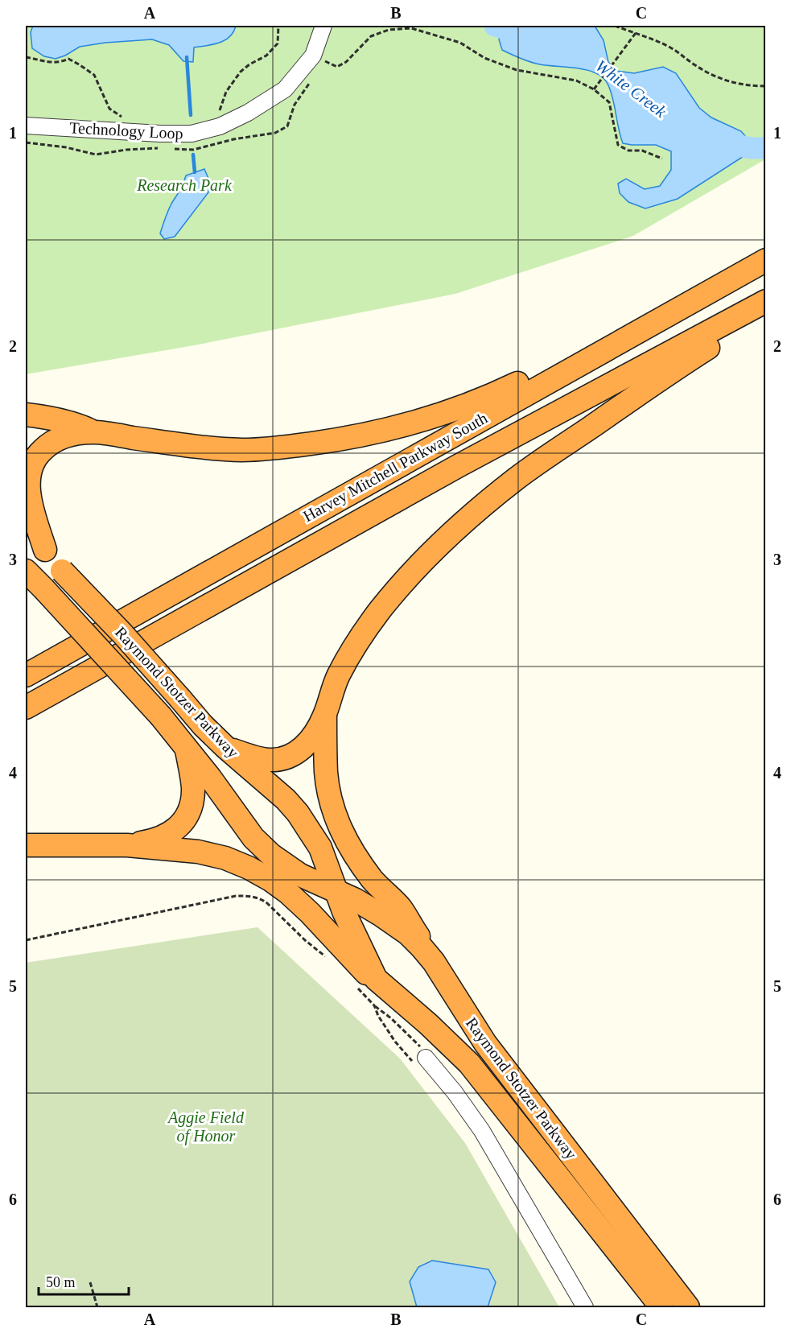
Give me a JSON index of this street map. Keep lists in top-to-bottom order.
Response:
{
  "streets": {
    "highway": ["Harvey Mitchell Parkway South", "Raymond Stotzer Parkway"],
    "street": ["Technology Loop"]
  },
  "water": ["White Creek"],
  "parks": ["Research Park", "Aggie Field of Honor"],
  "scale_bar": "50 m",
  "grid": {
    "columns": ["A", "B", "C"],
    "rows": [
      "1",
      "2",
      "3",
      "4",
      "5",
      "6"
    ]
  }
}
